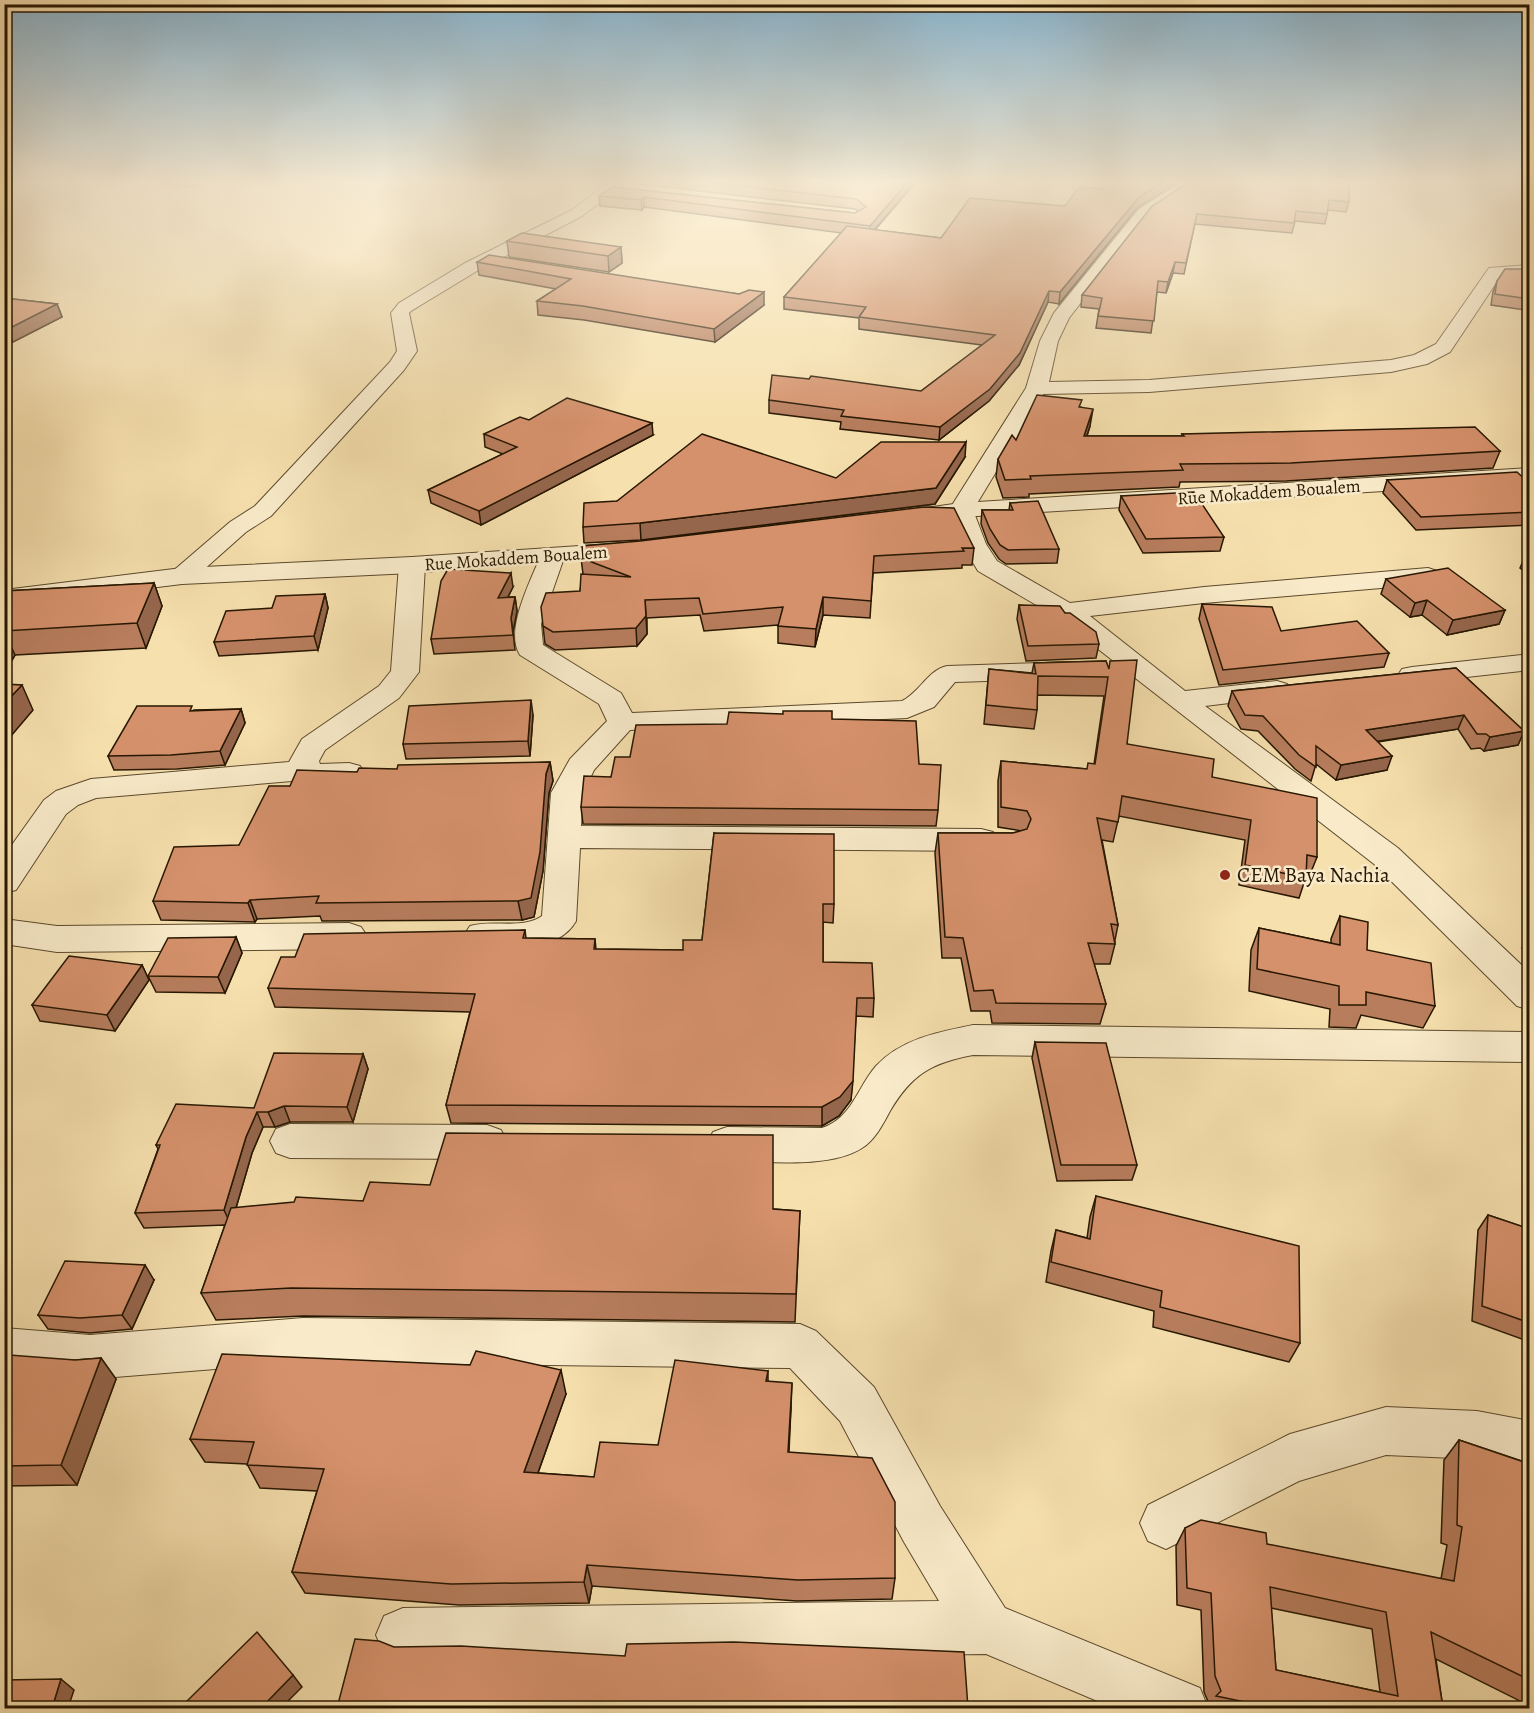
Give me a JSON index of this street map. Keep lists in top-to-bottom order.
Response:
{
  "streets": {
    "street": ["Rue Mokaddem Boualem"]
  },
  "places": ["CEM Baya Nachia"]
}
